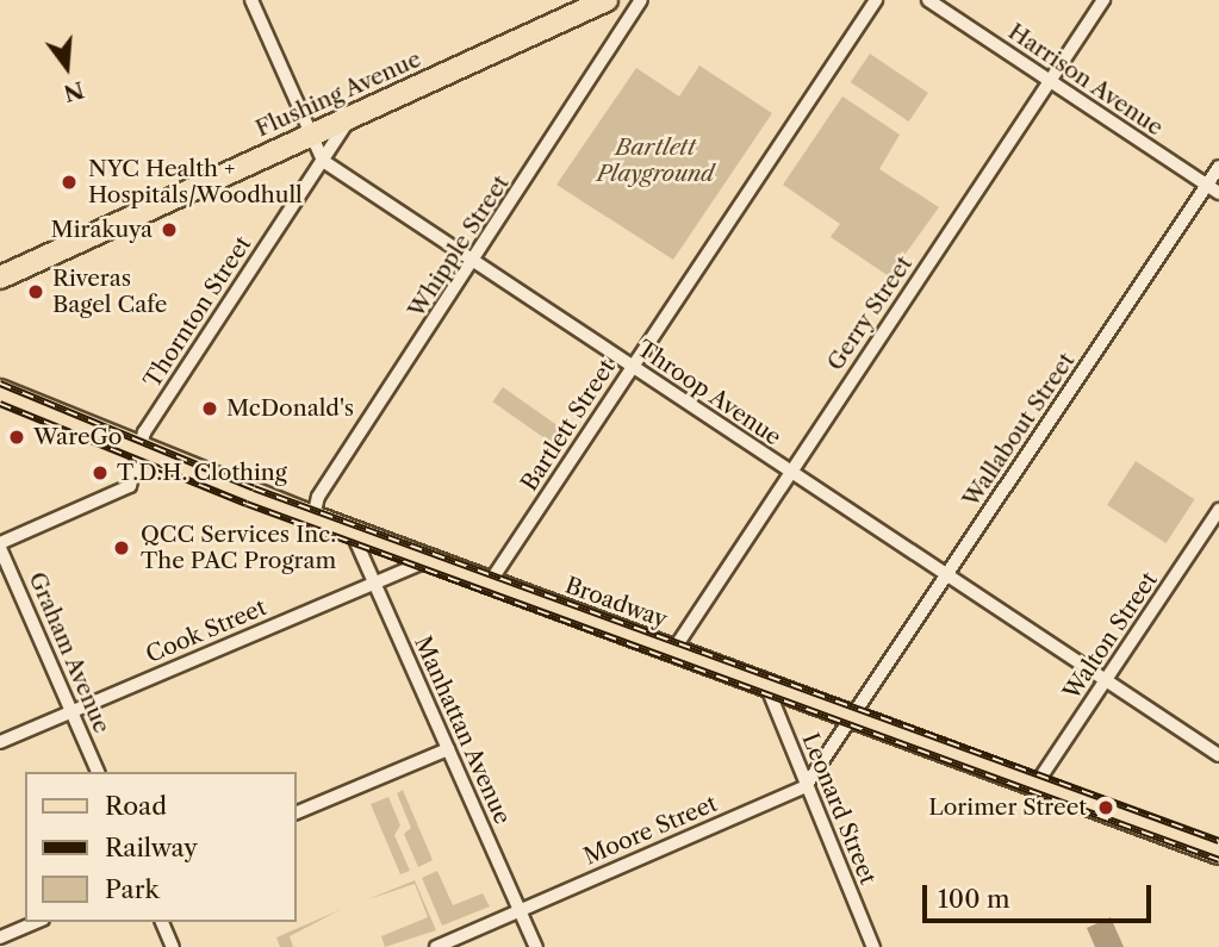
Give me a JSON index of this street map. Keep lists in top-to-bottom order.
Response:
{
  "streets": {
    "main road": ["Flushing Avenue", "Broadway"],
    "street": [
      "Harrison Avenue",
      "Whipple Street",
      "Thornton Street",
      "Gerry Street",
      "Throop Avenue",
      "Bartlett Street",
      "Wallabout Street",
      "Cook Street",
      "Walton Street",
      "Graham Avenue",
      "Manhattan Avenue",
      "Leonard Street",
      "Moore Street"
    ]
  },
  "crossings": [
    ["Harrison Avenue", "Gerry Street"],
    ["Harrison Avenue", "Wallabout Street"],
    ["Flushing Avenue", "Thornton Street"],
    ["Whipple Street", "Throop Avenue"],
    ["Whipple Street", "Broadway"],
    ["Thornton Street", "Throop Avenue"],
    ["Thornton Street", "Broadway"],
    ["Thornton Street", "Graham Avenue"],
    ["Gerry Street", "Throop Avenue"],
    ["Gerry Street", "Broadway"],
    ["Throop Avenue", "Bartlett Street"],
    ["Throop Avenue", "Wallabout Street"],
    ["Throop Avenue", "Walton Street"],
    ["Bartlett Street", "Broadway"],
    ["Wallabout Street", "Broadway"],
    ["Broadway", "Cook Street"],
    ["Broadway", "Walton Street"],
    ["Broadway", "Manhattan Avenue"],
    ["Broadway", "Leonard Street"],
    ["Cook Street", "Graham Avenue"],
    ["Cook Street", "Manhattan Avenue"],
    ["Manhattan Avenue", "Moore Street"],
    ["Leonard Street", "Moore Street"]
  ],
  "parks": ["Bartlett Playground"],
  "places": [
    "NYC Health + Hospitals/Woodhull",
    "Mirakuya",
    "Riveras Bagel Cafe",
    "McDonald's",
    "WareGo",
    "T.D.H. Clothing",
    "QCC Services Inc. The PAC Program",
    "Lorimer Street"
  ],
  "legend": ["Road", "Railway", "Park"],
  "scale_bar": "100 m",
  "north": "bottom"
}
